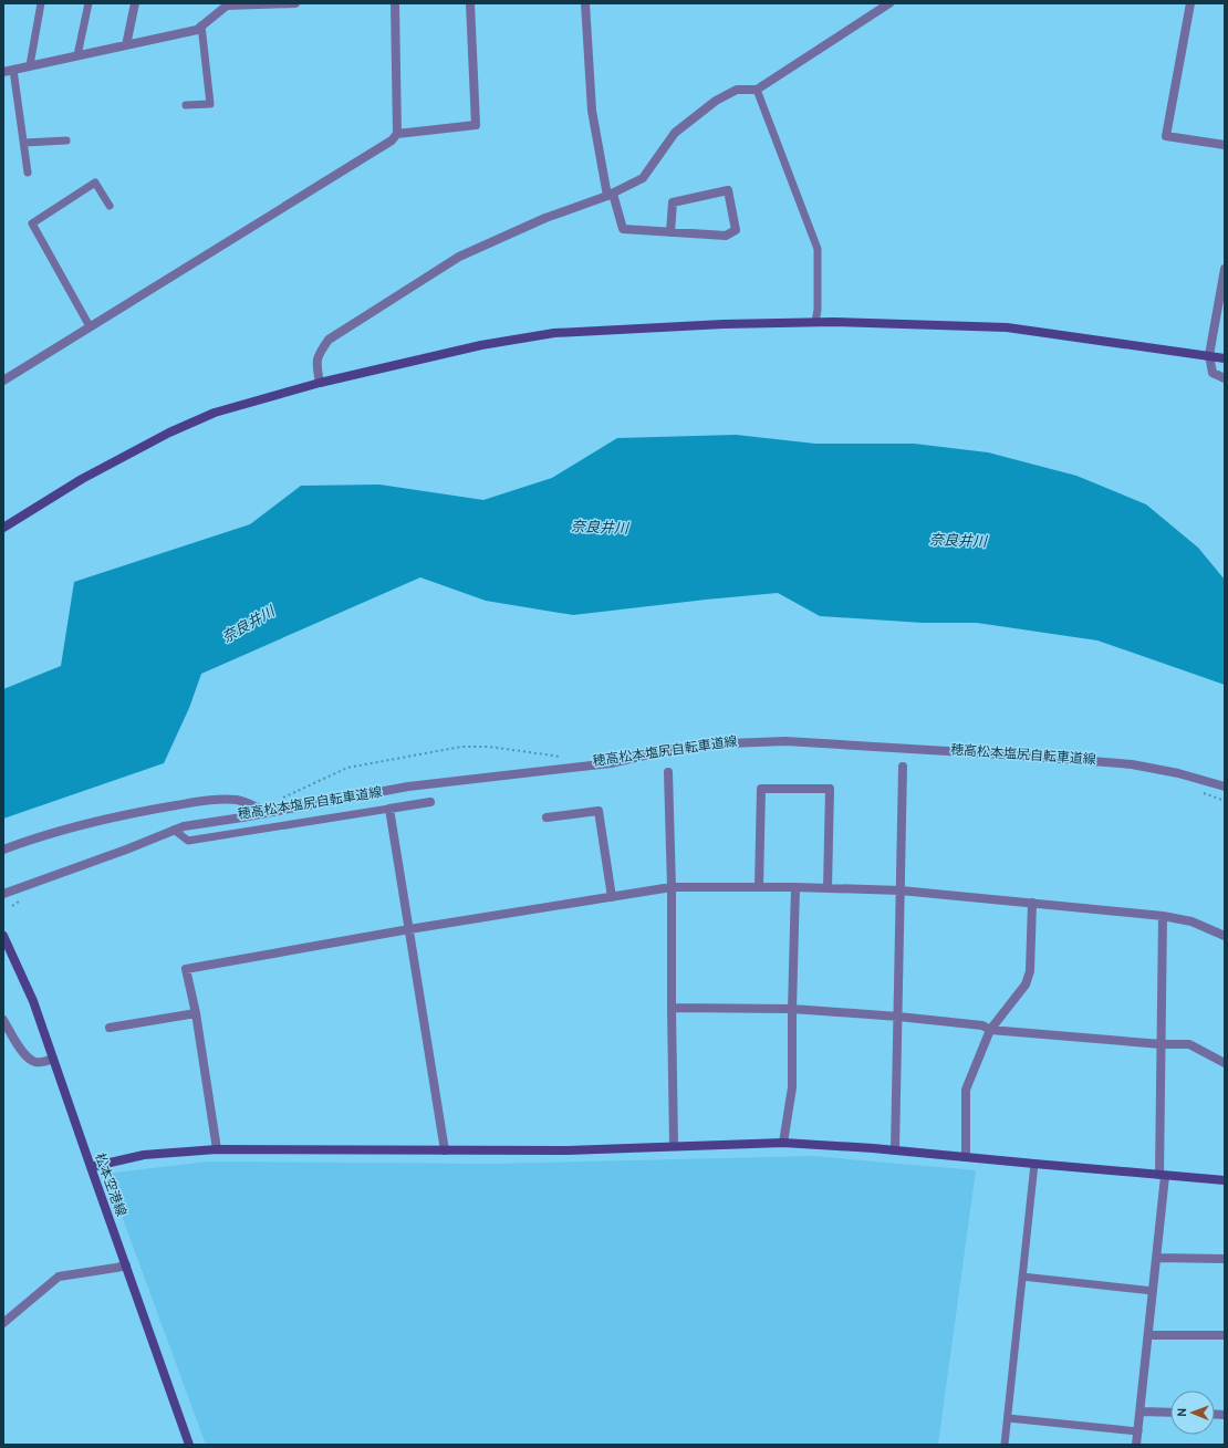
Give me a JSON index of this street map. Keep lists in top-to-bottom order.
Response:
{
  "streets": {
    "street": ["松本空港線"]
  },
  "water": ["奈良井川"],
  "north": "left"
}
